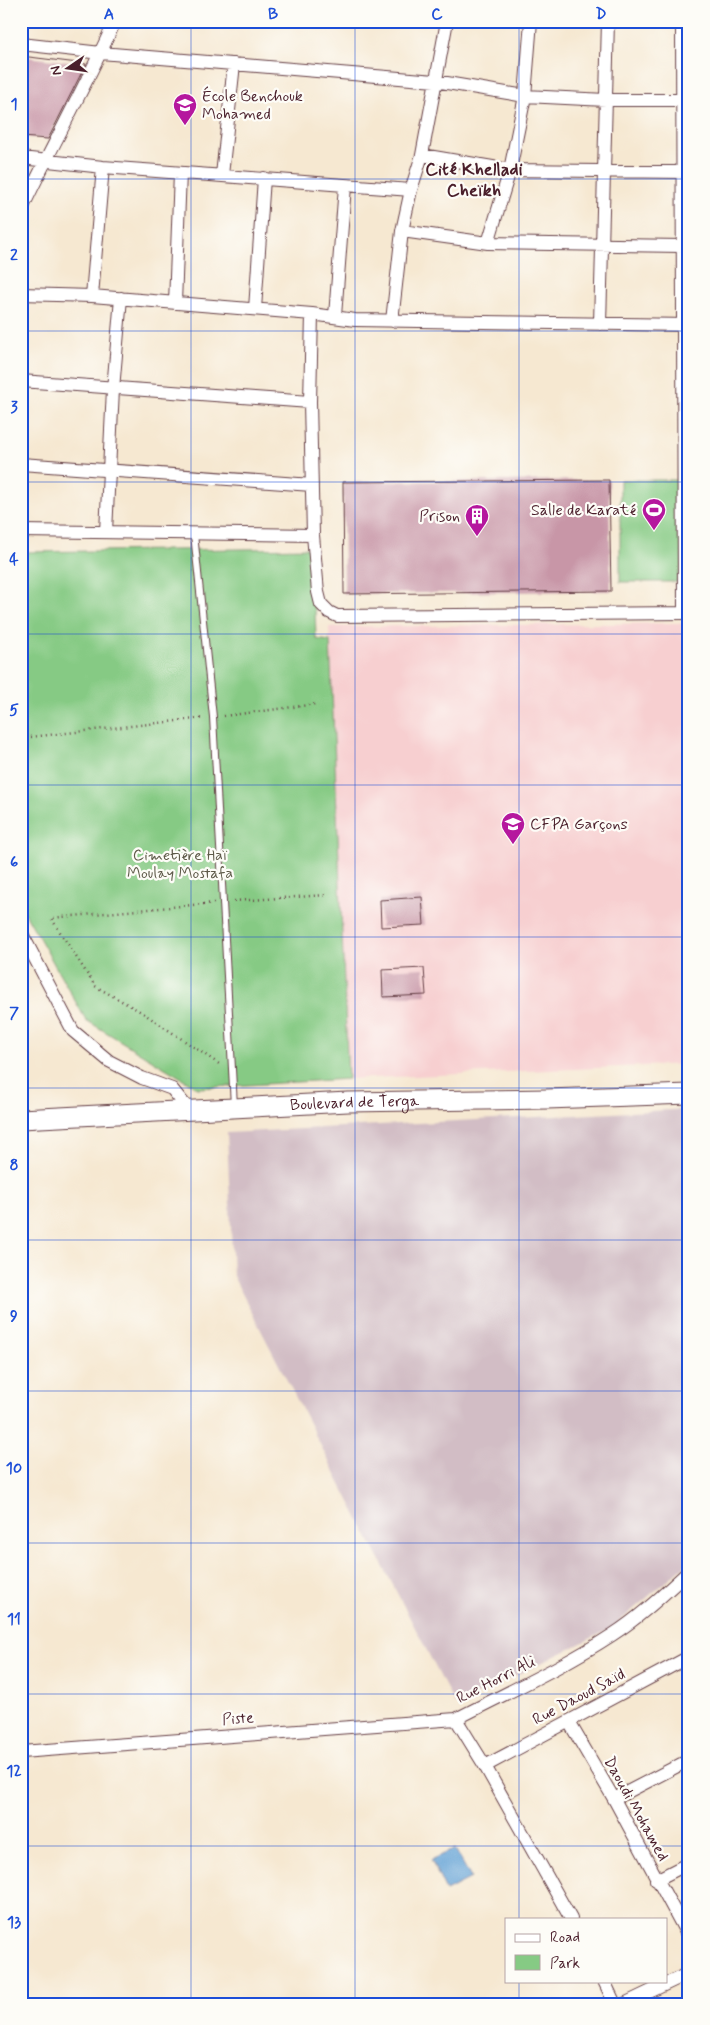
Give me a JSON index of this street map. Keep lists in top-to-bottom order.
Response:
{
  "streets": {
    "main road": ["Boulevard de Terga"],
    "street": [
      "Rue Horri Ali",
      "Rue Daoud Saïd",
      "Piste",
      "Daoudi Mohamed"
    ]
  },
  "crossings": [
    ["Rue Horri Ali", "Rue Daoud Saïd"],
    ["Rue Horri Ali", "Piste"],
    ["Rue Daoud Saïd", "Daoudi Mohamed"]
  ],
  "districts": ["Cité Khelladi Cheïkh"],
  "parks": ["Cimetière Haï Moulay Mostafa"],
  "places": {
    "school or university": ["École Benchouk Mohamed", "CFPA Garçons"],
    "sports": ["Salle de Karaté"],
    "building": ["Prison"]
  },
  "legend": ["Road", "Park"],
  "north": "left",
  "grid": {
    "columns": [
      "A",
      "B",
      "C",
      "D"
    ],
    "rows": [
      "1",
      "2",
      "3",
      "4",
      "5",
      "6",
      "7",
      "8",
      "9",
      "10",
      "11",
      "12",
      "13"
    ]
  }
}
